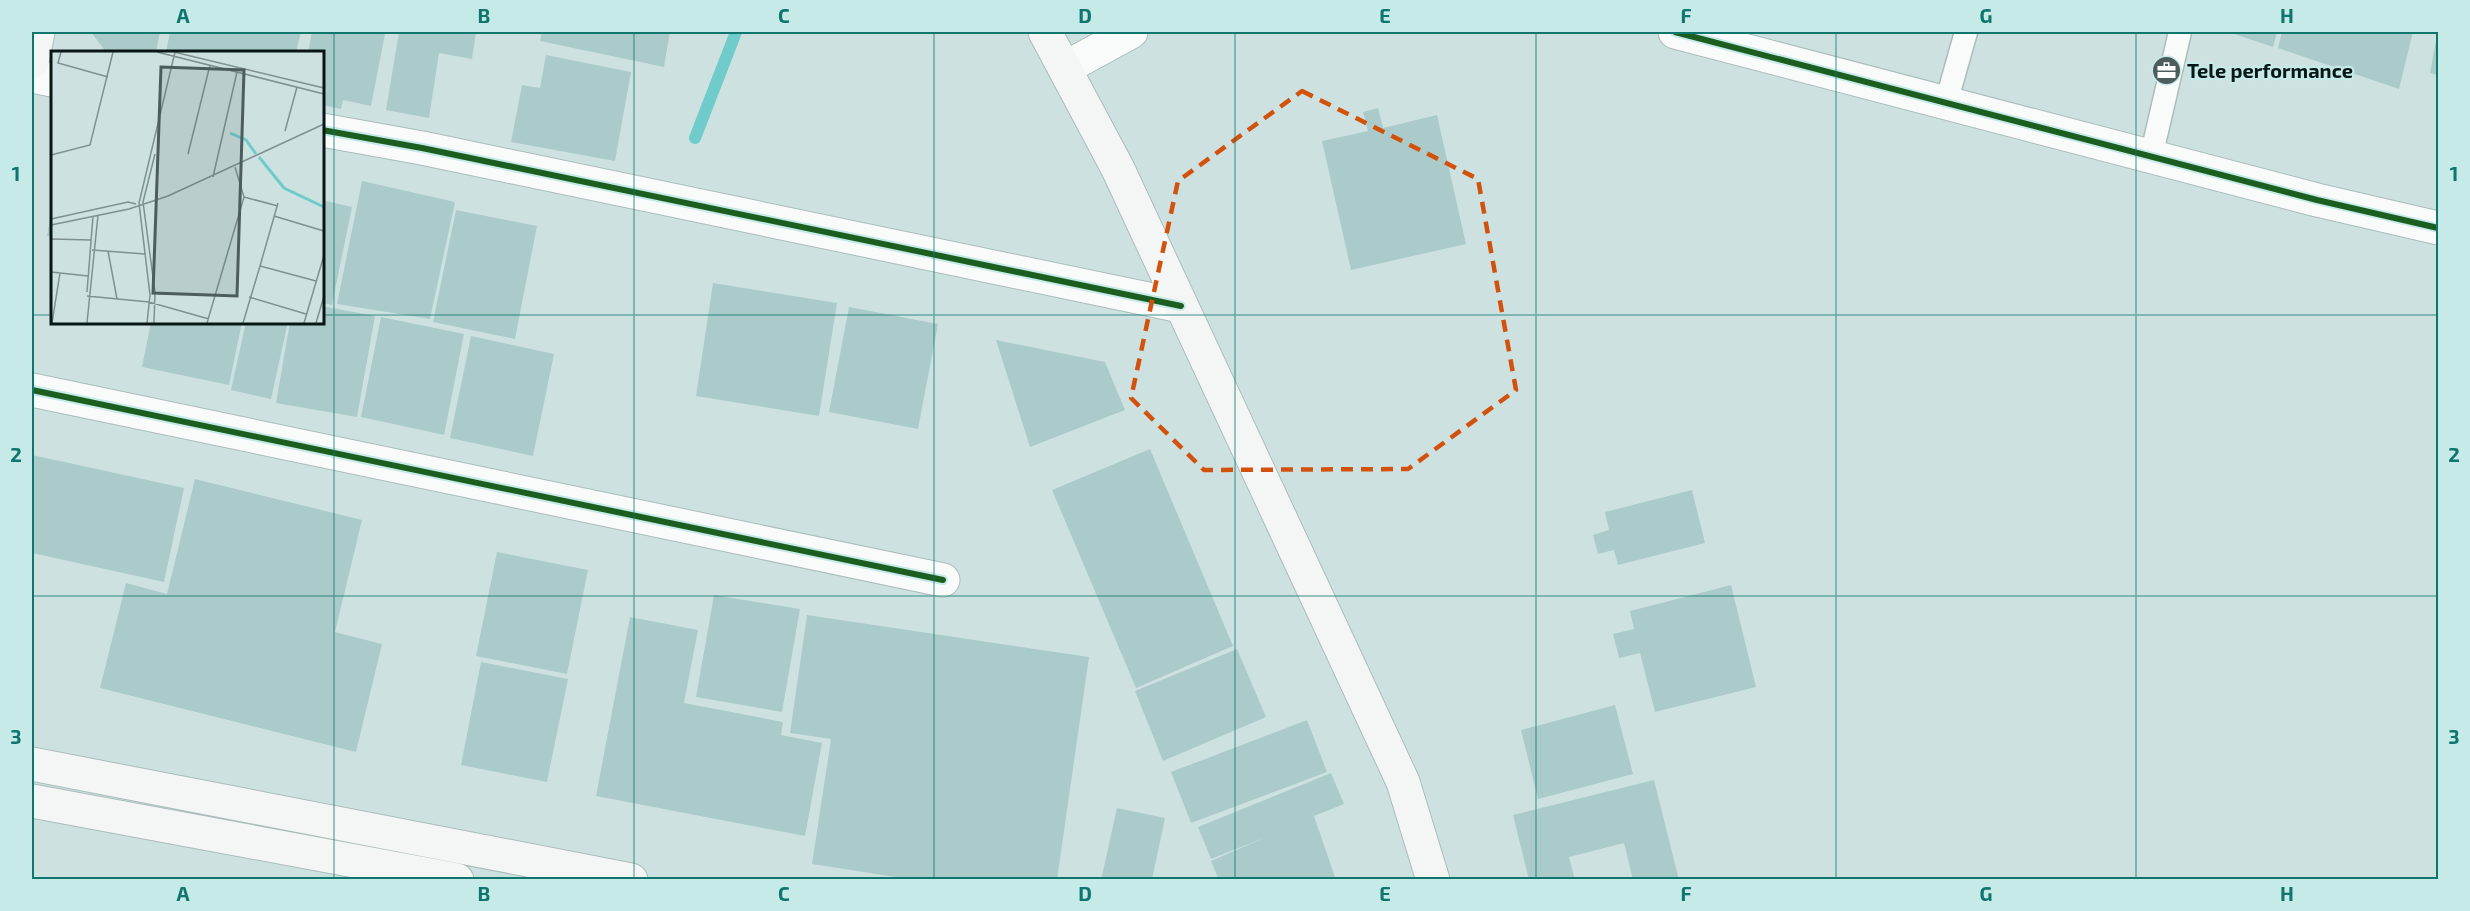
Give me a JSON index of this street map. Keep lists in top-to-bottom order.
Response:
{
  "places": {
    "office": ["Tele performance"]
  },
  "grid": {
    "columns": [
      "A",
      "B",
      "C",
      "D",
      "E",
      "F",
      "G",
      "H"
    ],
    "rows": ["1", "2", "3"]
  }
}
